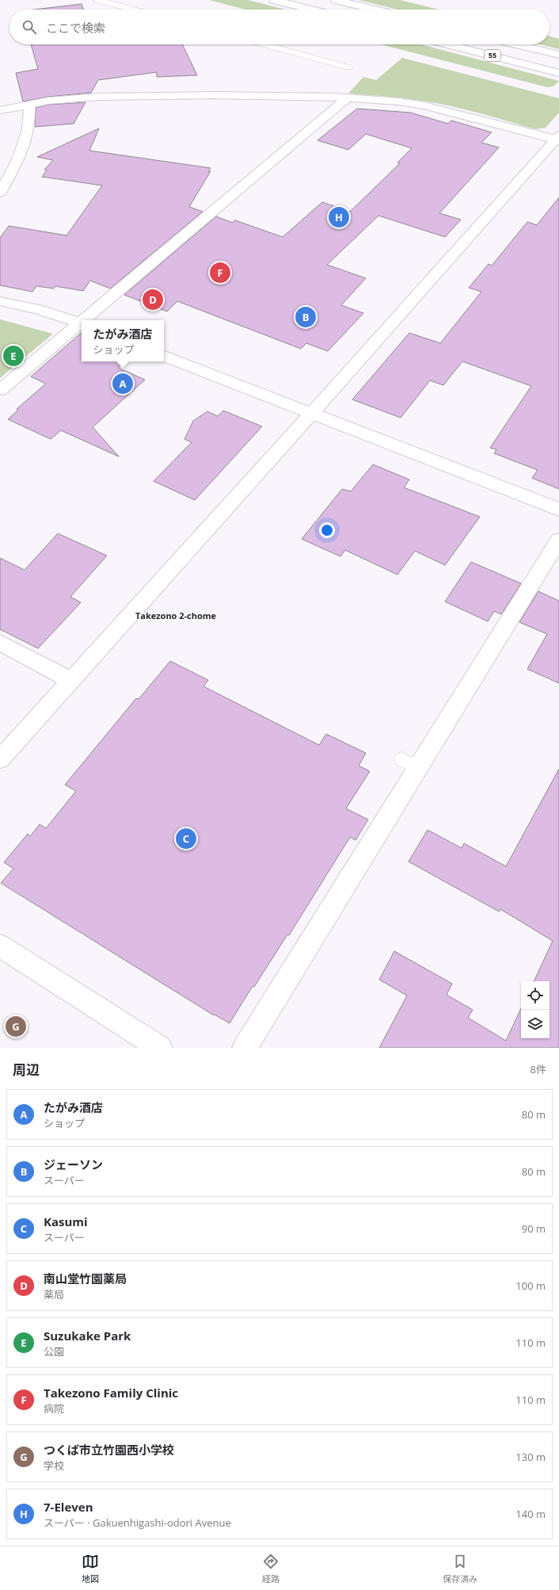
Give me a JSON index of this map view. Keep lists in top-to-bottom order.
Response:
{
  "streets": {
    "street": ["55"]
  },
  "districts": ["Takezono 2-chome"],
  "page": {
    "search": "ここで検索",
    "pins": [
      "H",
      "F",
      "D",
      "B",
      "E",
      "A",
      "C",
      "G"
    ],
    "popup": ["たがみ酒店", "ショップ"],
    "heading": ["周辺", "8件"],
    "list": [
      {
        "mark": "A",
        "name": "たがみ酒店",
        "note": "ショップ",
        "value": "80 m"
      },
      {
        "mark": "B",
        "name": "ジェーソン",
        "note": "スーパー",
        "value": "80 m"
      },
      {
        "mark": "C",
        "name": "Kasumi",
        "note": "スーパー",
        "value": "90 m"
      },
      {
        "mark": "D",
        "name": "南山堂竹園薬局",
        "note": "薬局",
        "value": "100 m"
      },
      {
        "mark": "E",
        "name": "Suzukake Park",
        "note": "公園",
        "value": "110 m"
      },
      {
        "mark": "F",
        "name": "Takezono Family Clinic",
        "note": "病院",
        "value": "110 m"
      },
      {
        "mark": "G",
        "name": "つくば市立竹園西小学校",
        "note": "学校",
        "value": "130 m"
      },
      {
        "mark": "H",
        "name": "7-Eleven",
        "note": "スーパー · Gakuenhigashi-odori Avenue",
        "value": "140 m"
      }
    ],
    "nav": ["地図", "経路", "保存済み"]
  }
}
